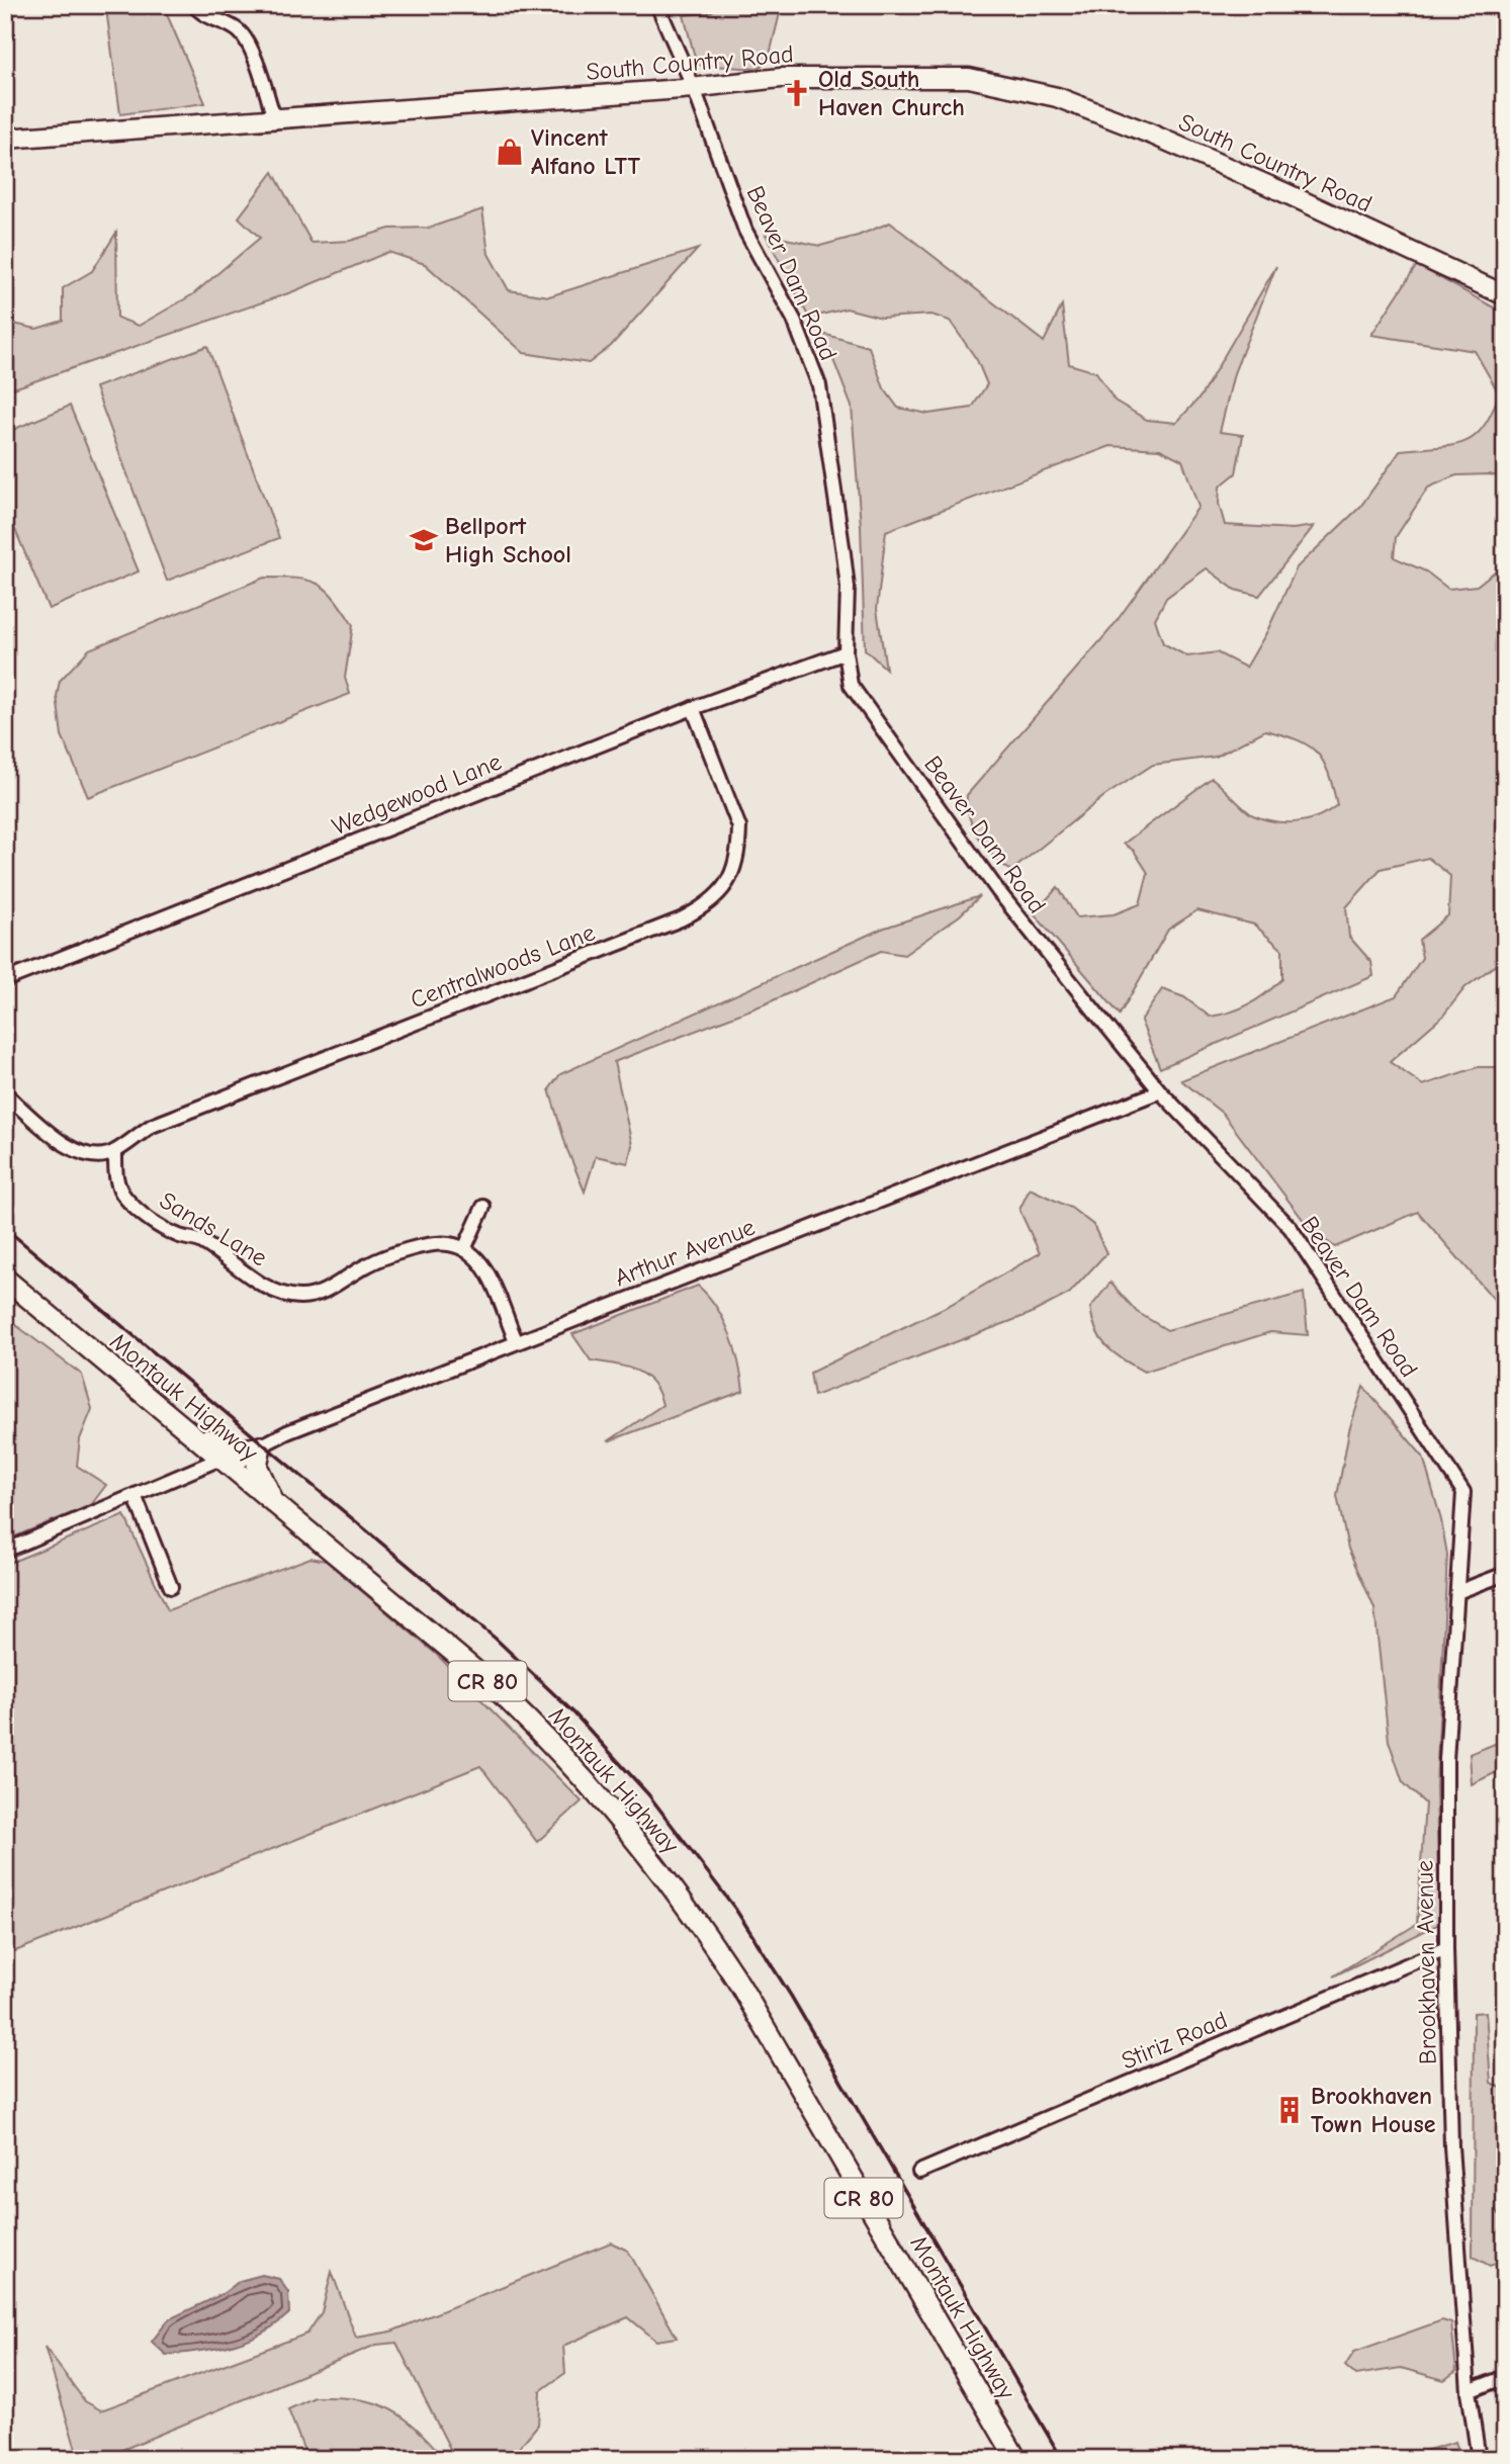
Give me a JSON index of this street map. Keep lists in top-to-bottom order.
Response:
{
  "streets": {
    "main road": ["South Country Road", "Montauk Highway", "CR 80"],
    "street": [
      "Beaver Dam Road",
      "Wedgewood Lane",
      "Centralwoods Lane",
      "Sands Lane",
      "Arthur Avenue",
      "Brookhaven Avenue",
      "Stiriz Road"
    ]
  },
  "crossings": [
    ["South Country Road", "Beaver Dam Road"],
    ["Beaver Dam Road", "Wedgewood Lane"],
    ["Beaver Dam Road", "Arthur Avenue"],
    ["Beaver Dam Road", "Brookhaven Avenue"],
    ["Wedgewood Lane", "Centralwoods Lane"],
    ["Centralwoods Lane", "Sands Lane"],
    ["Arthur Avenue", "Montauk Highway"],
    ["Brookhaven Avenue", "Stiriz Road"]
  ],
  "places": {
    "church": ["Old South Haven Church"],
    "shop": ["Vincent Alfano LTT"],
    "school or university": ["Bellport High School"],
    "building": ["Brookhaven Town House"]
  }
}
